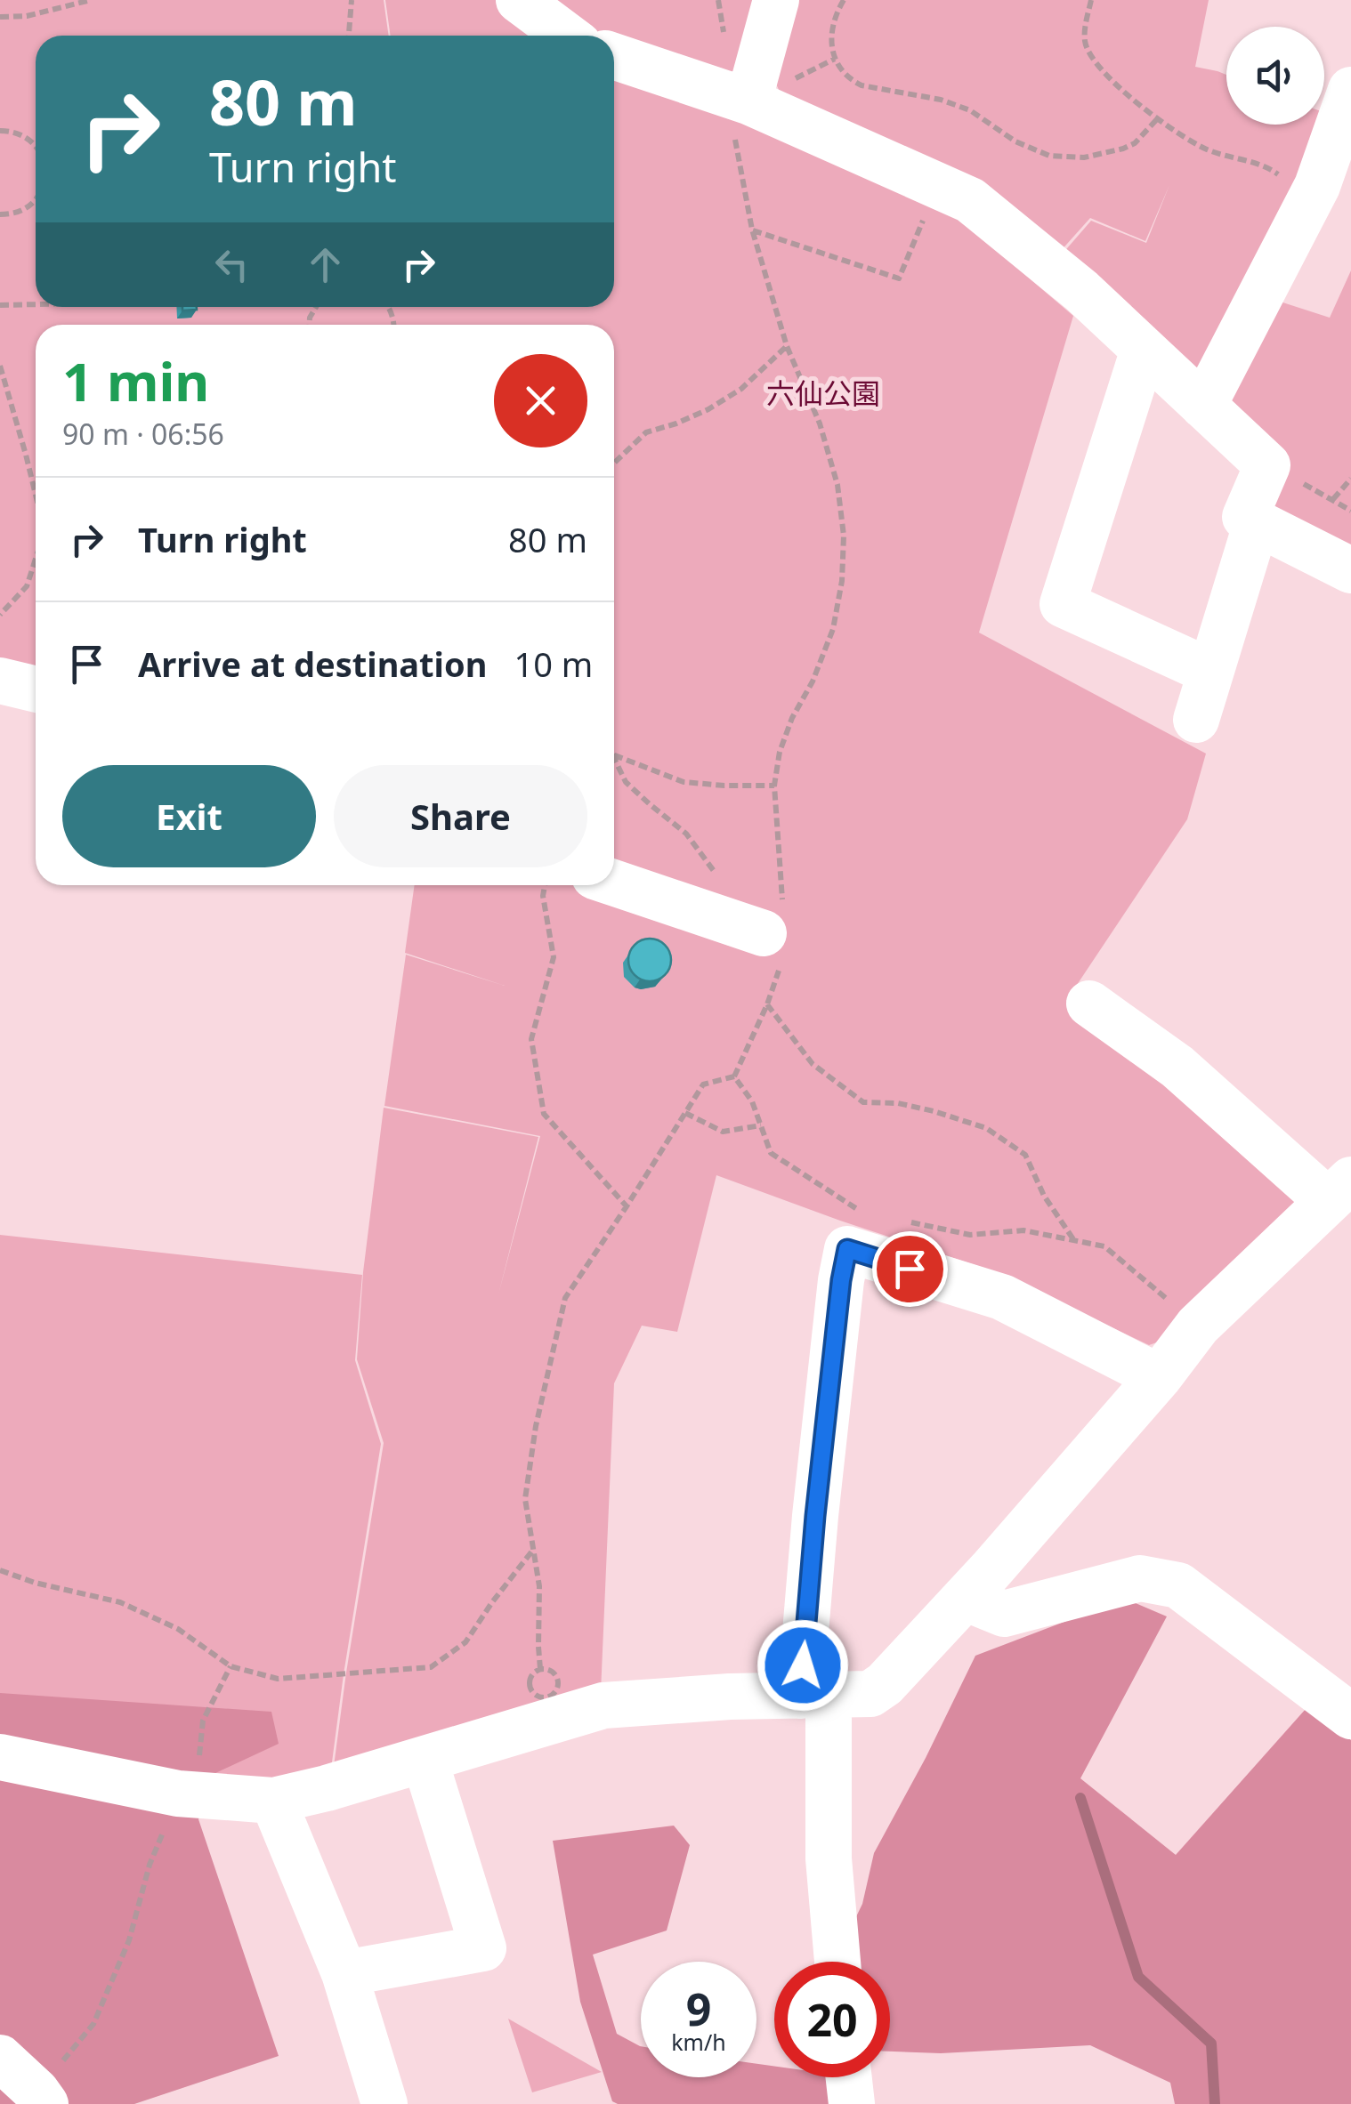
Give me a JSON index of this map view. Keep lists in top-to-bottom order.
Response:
{
  "parks": ["六仙公園"],
  "page": {
    "turn": ["80 m", "Turn right"],
    "heading": ["1 min", "90 m · 06:56"],
    "list": [
      {
        "name": "Turn right",
        "value": "80 m"
      },
      {
        "name": "Arrive at destination",
        "value": "10 m"
      }
    ],
    "buttons": ["Exit", "Share"],
    "speed": "9 km/h",
    "limit": "20"
  }
}
